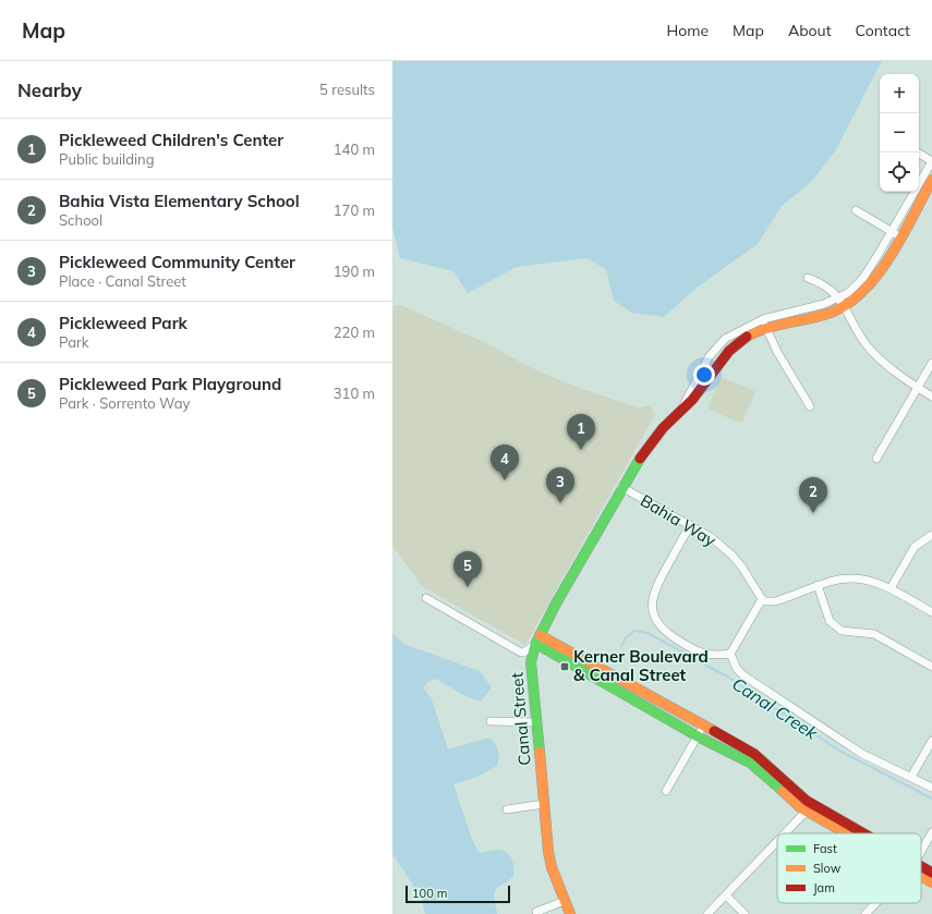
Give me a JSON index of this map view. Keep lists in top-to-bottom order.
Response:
{
  "streets": {
    "street": ["Bahia Way", "Canal Street"]
  },
  "crossings": [
    ["Bahia Way", "Canal Street"]
  ],
  "water": ["Canal Creek"],
  "places": {
    "transit": ["Kerner Boulevard & Canal Street"]
  },
  "legend": ["Fast", "Slow", "Jam"],
  "scale_bar": "100 m",
  "page": {
    "header": "Map",
    "nav": [
      "Home",
      "Map",
      "About",
      "Contact"
    ],
    "heading": ["Nearby", "5 results"],
    "map_buttons": ["+", "−"],
    "list": [
      {
        "mark": "1",
        "name": "Pickleweed Children's Center",
        "note": "Public building",
        "value": "140 m"
      },
      {
        "mark": "2",
        "name": "Bahia Vista Elementary School",
        "note": "School",
        "value": "170 m"
      },
      {
        "mark": "3",
        "name": "Pickleweed Community Center",
        "note": "Place · Canal Street",
        "value": "190 m"
      },
      {
        "mark": "4",
        "name": "Pickleweed Park",
        "note": "Park",
        "value": "220 m"
      },
      {
        "mark": "5",
        "name": "Pickleweed Park Playground",
        "note": "Park · Sorrento Way",
        "value": "310 m"
      }
    ],
    "pins": [
      "1",
      "4",
      "3",
      "2",
      "5"
    ],
    "scale": "100 m"
  }
}
